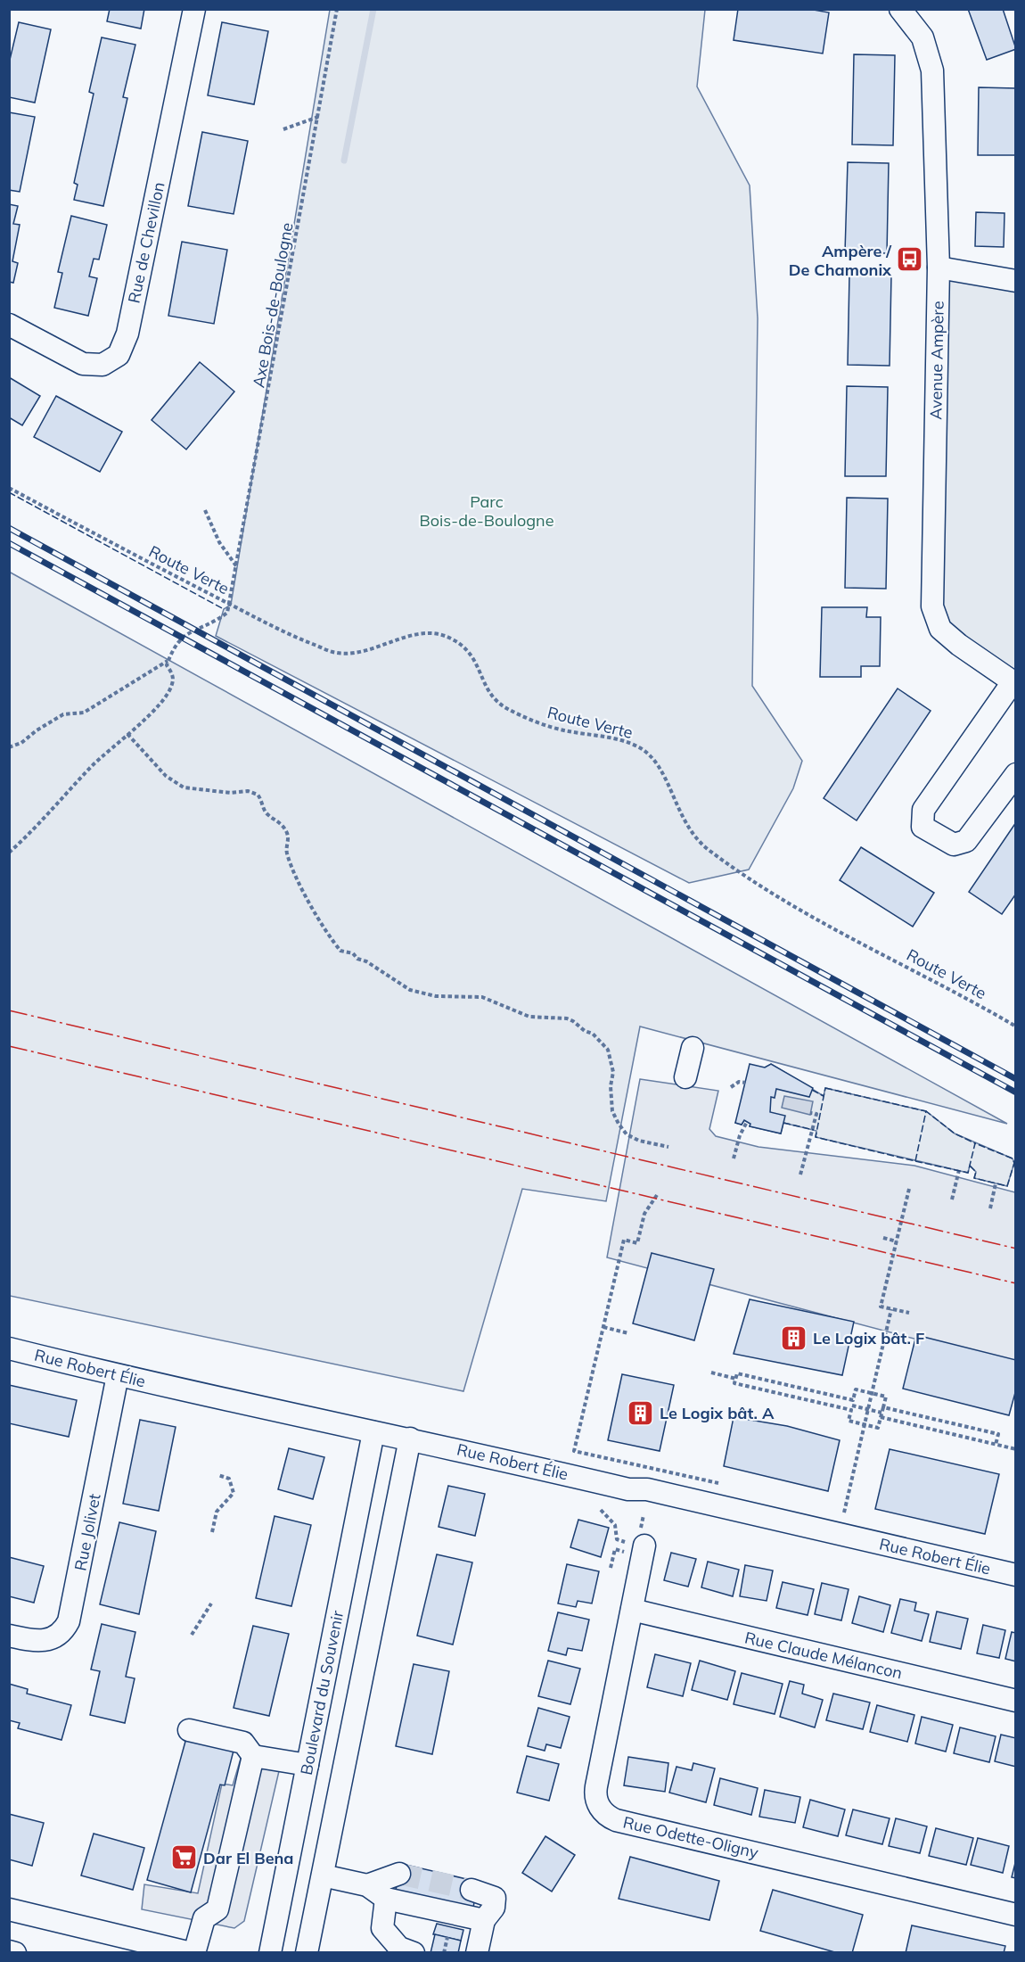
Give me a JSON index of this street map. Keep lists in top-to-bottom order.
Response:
{
  "streets": {
    "street": [
      "Rue de Chevillon",
      "Avenue Ampère",
      "Rue Robert Élie",
      "Rue Jolivet",
      "Rue Claude Mélancon",
      "Boulevard du Souvenir",
      "Rue Odette-Oligny"
    ],
    "path": ["Axe Bois-de-Boulogne", "Route Verte"]
  },
  "crossings": [
    ["Axe Bois-de-Boulogne", "Route Verte"],
    ["Rue Robert Élie", "Rue Jolivet"],
    ["Rue Robert Élie", "Boulevard du Souvenir"],
    ["Rue Claude Mélancon", "Rue Odette-Oligny"]
  ],
  "parks": ["Parc Bois-de-Boulogne"],
  "places": {
    "bus stop": ["Ampère / De Chamonix"],
    "building": ["Le Logix bât. F", "Le Logix bât. A"],
    "supermarket": ["Dar El Bena"]
  }
}
